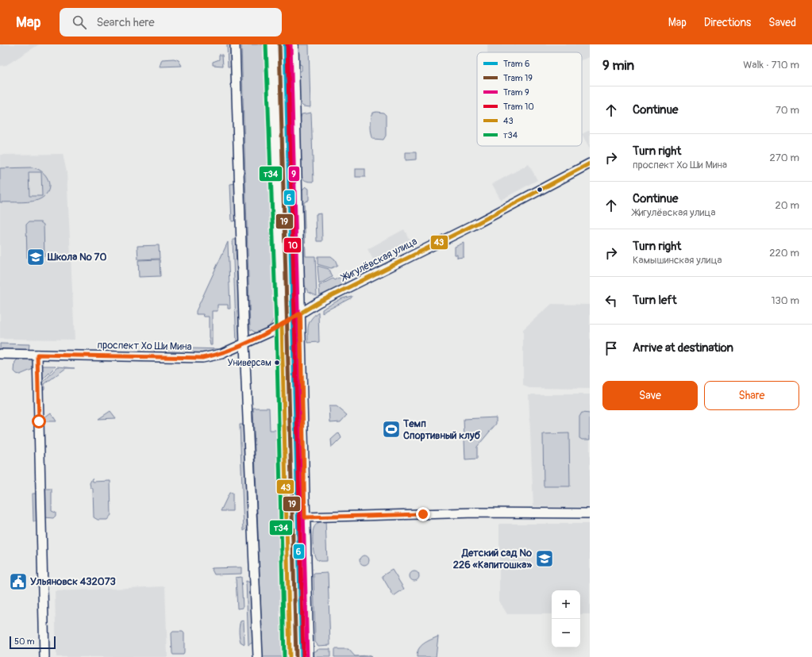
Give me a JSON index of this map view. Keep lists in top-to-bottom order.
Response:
{
  "streets": {
    "street": ["Жигулёвская улица", "проспект Хо Ши Мина"]
  },
  "crossings": [
    ["Жигулёвская улица", "проспект Хо Ши Мина"]
  ],
  "places": {
    "school or university": ["Школа № 70", "Детский сад № 226 «Капитошка»"],
    "other": ["Универсам"],
    "sports": ["Темп Спортивный клуб"],
    "public building": ["Ульяновск 432073"]
  },
  "lines": [
    "tram line 6",
    "tram line 19",
    "tram line 9",
    "tram line 10",
    "transit line т34",
    "transit line 43"
  ],
  "legend": [
    "Tram 6",
    "Tram 19",
    "Tram 9",
    "Tram 10",
    "43",
    "т34"
  ],
  "scale_bar": "50 m",
  "page": {
    "header": "Map",
    "search": "Search here",
    "nav": ["Map", "Directions", "Saved"],
    "heading": ["9 min", "Walk · 710 m"],
    "list": [
      ["Continue", "70 m"],
      ["Turn right", "проспект Хо Ши Мина", "270 m"],
      ["Continue", "Жигулёвская улица", "20 m"],
      ["Turn right", "Камышинская улица", "220 m"],
      ["Turn left", "130 m"],
      "Arrive at destination"
    ],
    "buttons": ["Save", "Share"],
    "map_buttons": ["+", "−"],
    "scale": "50 m"
  }
}
